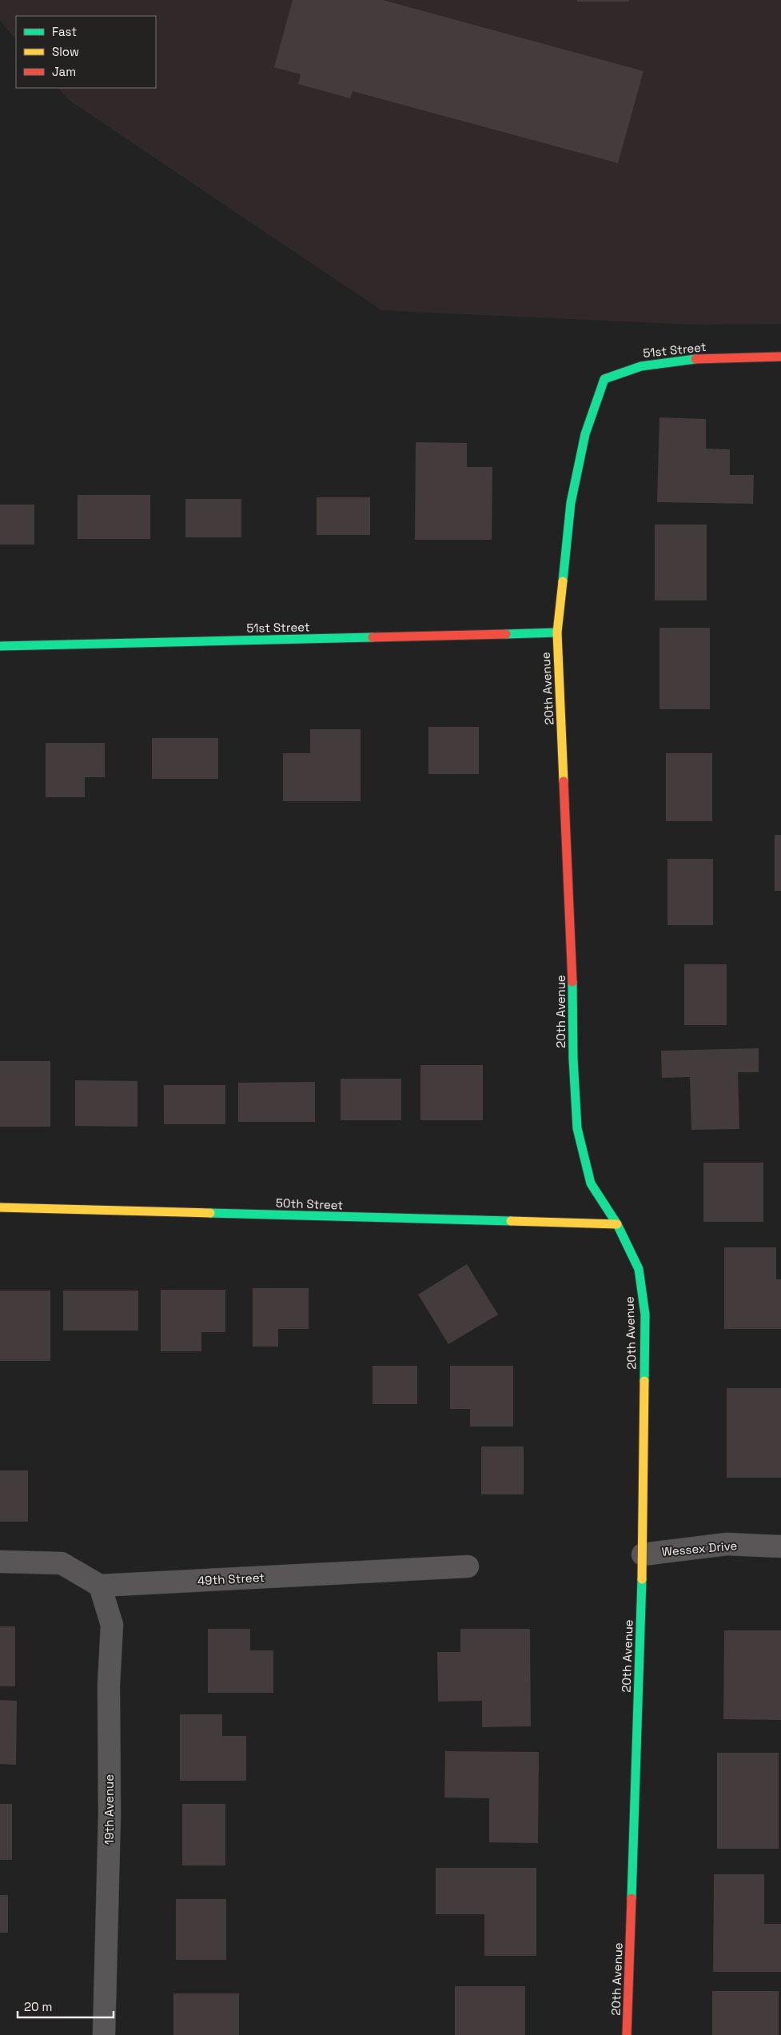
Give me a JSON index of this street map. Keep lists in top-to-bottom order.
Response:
{
  "streets": {
    "street": [
      "51st Street",
      "20th Avenue",
      "50th Street",
      "Wessex Drive",
      "49th Street",
      "19th Avenue"
    ]
  },
  "crossings": [
    ["51st Street", "20th Avenue"],
    ["20th Avenue", "50th Street"],
    ["20th Avenue", "Wessex Drive"],
    ["49th Street", "19th Avenue"]
  ],
  "legend": ["Fast", "Slow", "Jam"],
  "scale_bar": "20 m"
}
